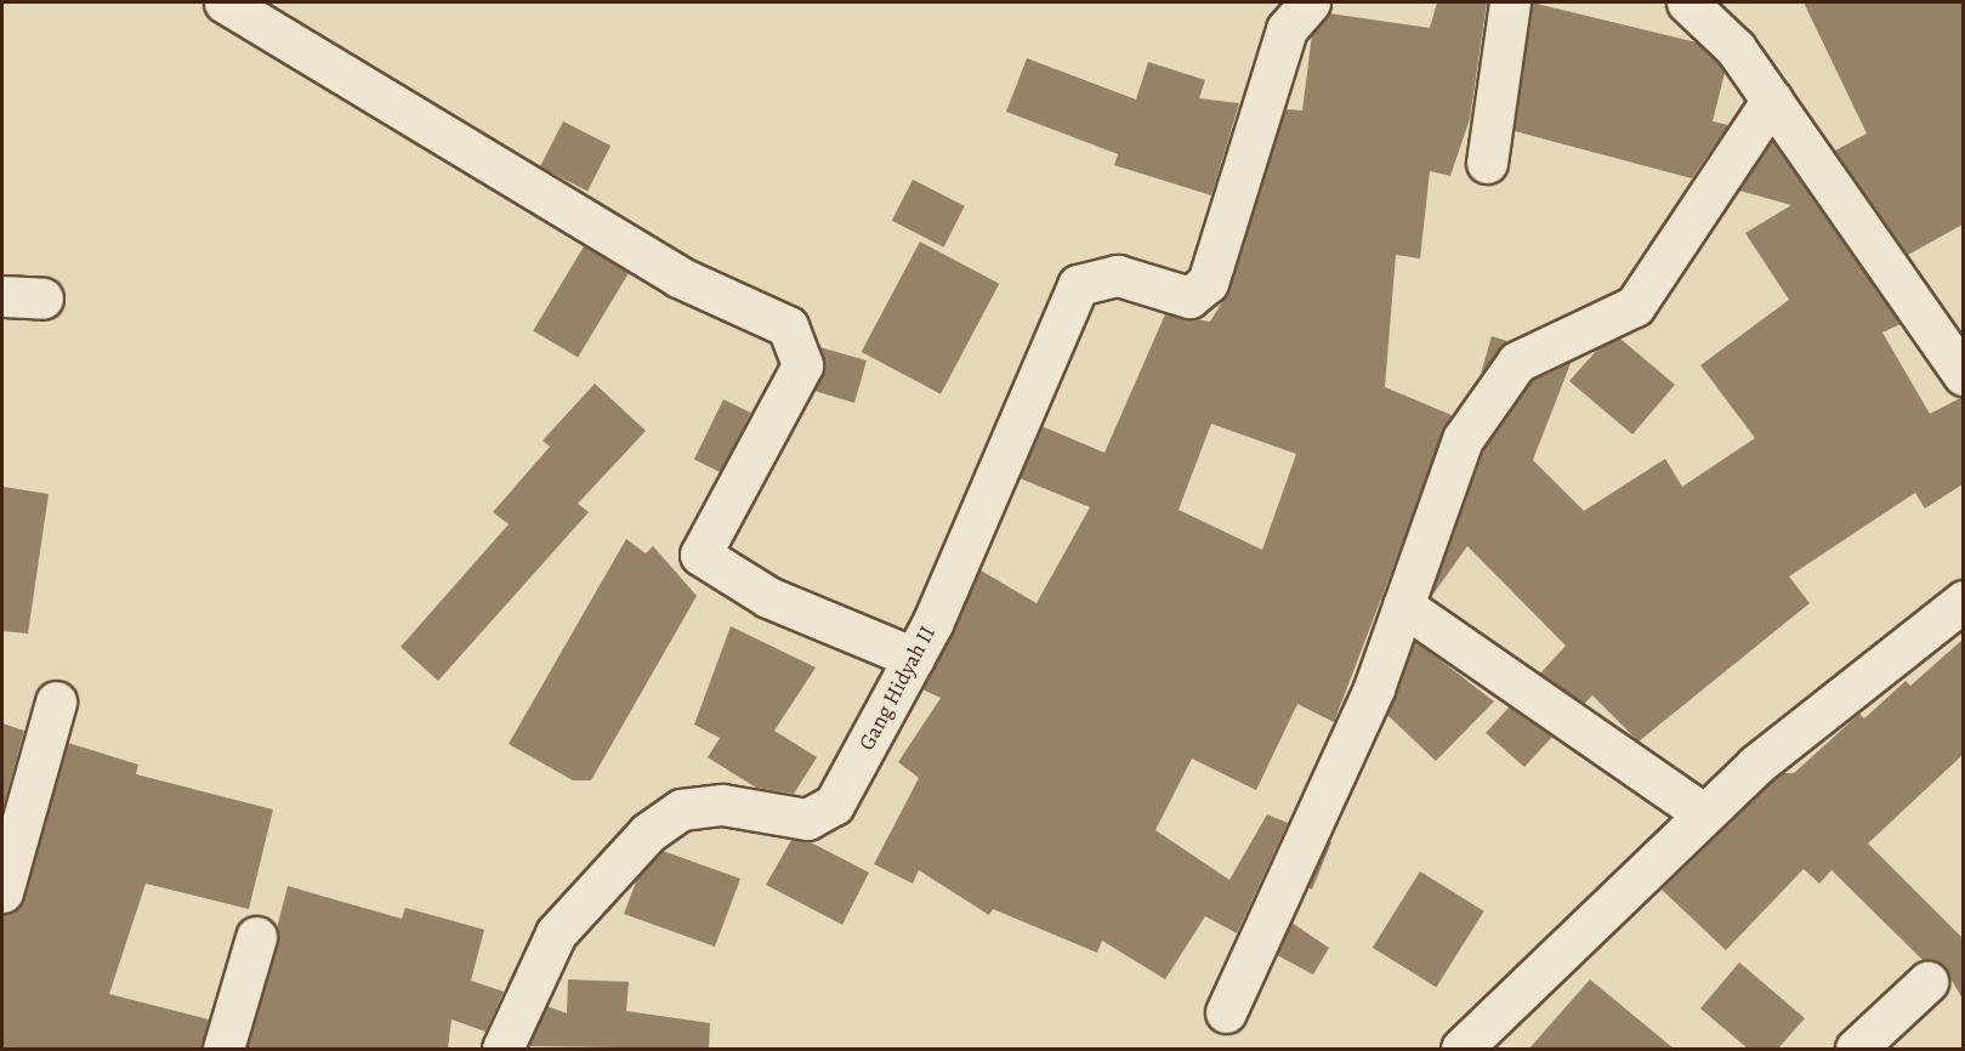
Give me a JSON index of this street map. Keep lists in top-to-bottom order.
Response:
{
  "streets": {
    "street": ["Gang Hidyah II"]
  }
}
